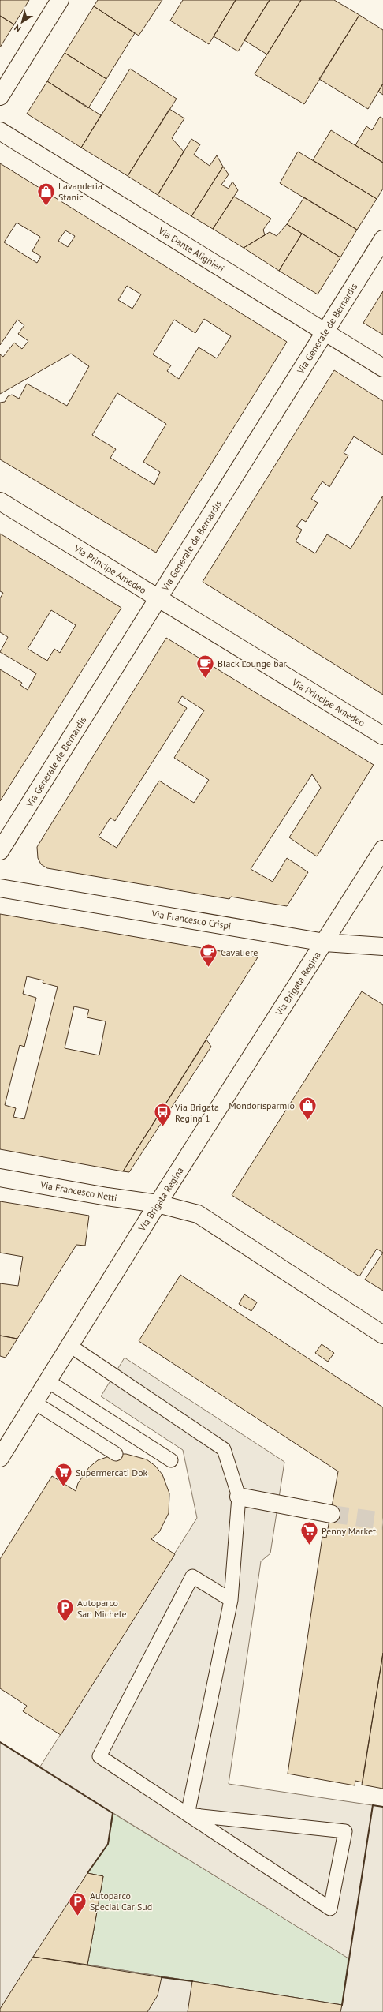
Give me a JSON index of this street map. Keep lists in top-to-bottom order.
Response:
{
  "streets": {
    "street": [
      "Via Dante Alighieri",
      "Via Generale de Bernardis",
      "Via Principe Amedeo",
      "Via Francesco Crispi",
      "Via Brigata Regina",
      "Via Francesco Netti"
    ]
  },
  "crossings": [
    ["Via Dante Alighieri", "Via Generale de Bernardis"],
    ["Via Generale de Bernardis", "Via Principe Amedeo"],
    ["Via Francesco Crispi", "Via Brigata Regina"],
    ["Via Brigata Regina", "Via Francesco Netti"]
  ],
  "places": {
    "shop": ["Lavanderia Stanic", "Mondorisparmio"],
    "cafe": ["Black Lounge bar", "Cavaliere"],
    "bus stop": ["Via Brigata Regina 1"],
    "supermarket": ["Supermercati Dok", "Penny Market"],
    "parking": ["Autoparco San Michele", "Autoparco Special Car Sud"]
  },
  "north": "bottom left"
}
